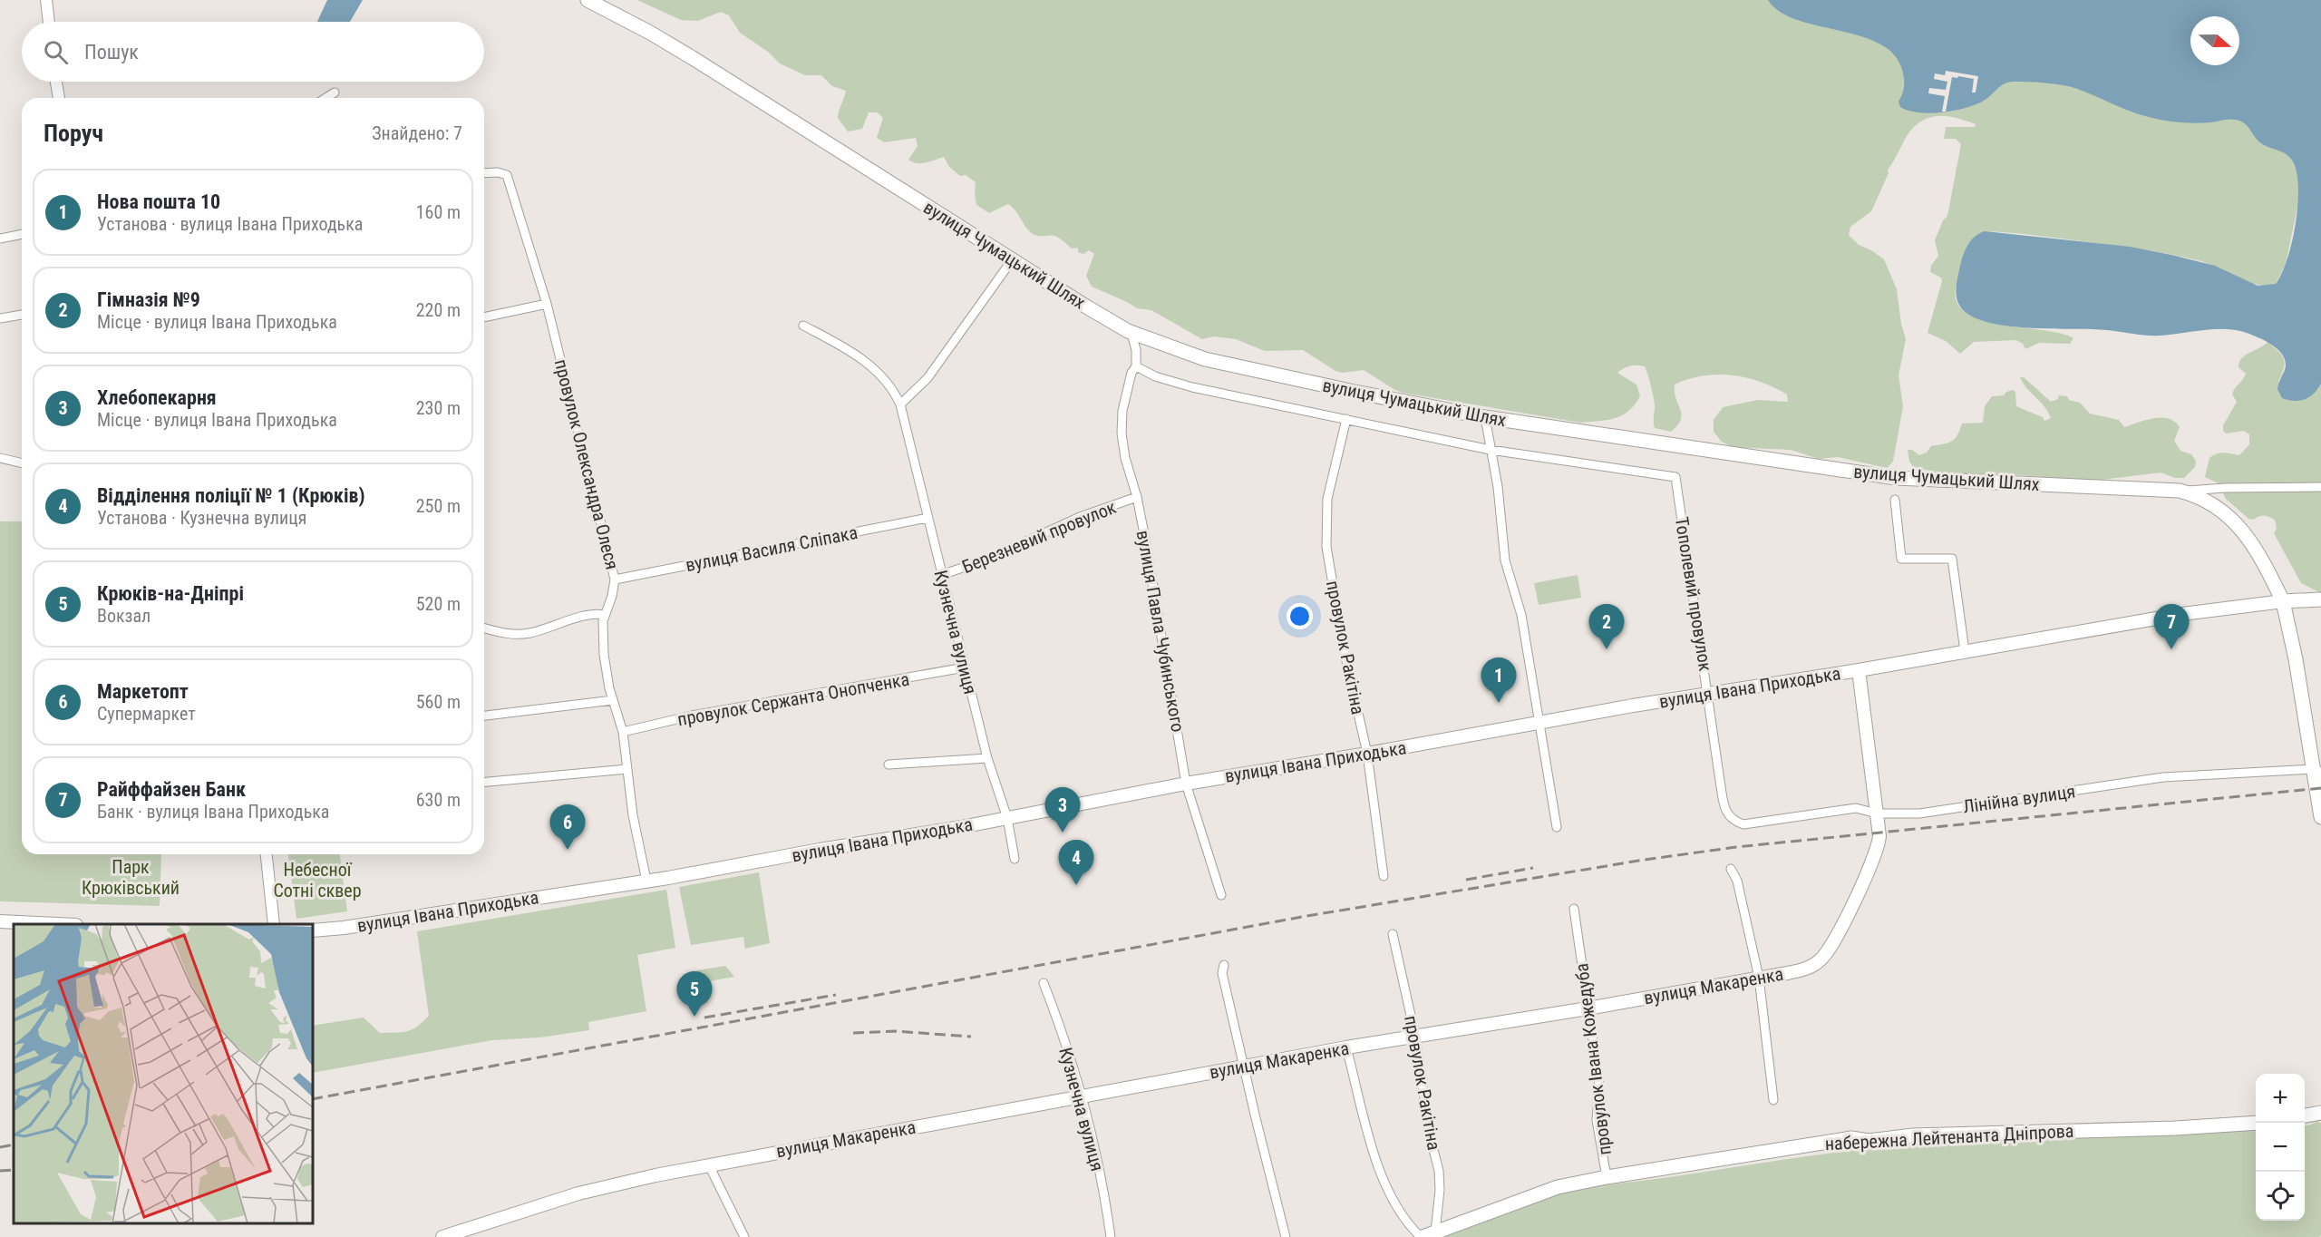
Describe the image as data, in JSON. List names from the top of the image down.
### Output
{
  "streets": {
    "main road": [
      "вулиця Чумацький Шлях",
      "вулиця Івана Приходька",
      "вулиця Макаренка",
      "набережна Лейтенанта Дніпрова"
    ],
    "street": [
      "провулок Олександра Олеся",
      "Березневий провулок",
      "вулиця Василя Сліпака",
      "Тополевий провулок",
      "вулиця Павла Чубинського",
      "Кузнечна вулиця",
      "провулок Ракітіна",
      "провулок Сержанта Онопченка",
      "Лінійна вулиця",
      "провулок Івана Кожедуба"
    ]
  },
  "crossings": [
    ["вулиця Чумацький Шлях", "вулиця Івана Приходька"],
    ["вулиця Чумацький Шлях", "Лінійна вулиця"],
    ["провулок Олександра Олеся", "вулиця Василя Сліпака"],
    ["провулок Олександра Олеся", "вулиця Івана Приходька"],
    ["провулок Олександра Олеся", "провулок Сержанта Онопченка"],
    ["Березневий провулок", "вулиця Павла Чубинського"],
    ["Березневий провулок", "Кузнечна вулиця"],
    ["вулиця Василя Сліпака", "Кузнечна вулиця"],
    ["Тополевий провулок", "вулиця Івана Приходька"],
    ["Тополевий провулок", "Лінійна вулиця"],
    ["вулиця Павла Чубинського", "вулиця Івана Приходька"],
    ["Кузнечна вулиця", "вулиця Івана Приходька"],
    ["Кузнечна вулиця", "провулок Сержанта Онопченка"],
    ["Кузнечна вулиця", "вулиця Макаренка"],
    ["провулок Ракітіна", "вулиця Івана Приходька"],
    ["провулок Ракітіна", "вулиця Макаренка"],
    ["провулок Ракітіна", "набережна Лейтенанта Дніпрова"],
    ["вулиця Івана Приходька", "вулиця Макаренка"],
    ["Лінійна вулиця", "вулиця Макаренка"],
    ["вулиця Макаренка", "провулок Івана Кожедуба"],
    ["провулок Івана Кожедуба", "набережна Лейтенанта Дніпрова"]
  ],
  "parks": ["Парк Крюківський", "Небесної Сотні сквер"],
  "north": "right",
  "page": {
    "search": "Пошук",
    "heading": ["Поруч", "Знайдено: 7"],
    "list": [
      {
        "mark": "1",
        "name": "Нова пошта 10",
        "note": "Установа · вулиця Івана Приходька",
        "value": "160 m"
      },
      {
        "mark": "2",
        "name": "Гімназія №9",
        "note": "Місце · вулиця Івана Приходька",
        "value": "220 m"
      },
      {
        "mark": "3",
        "name": "Хлебопекарня",
        "note": "Місце · вулиця Івана Приходька",
        "value": "230 m"
      },
      {
        "mark": "4",
        "name": "Відділення поліції № 1 (Крюків)",
        "note": "Установа · Кузнечна вулиця",
        "value": "250 m"
      },
      {
        "mark": "5",
        "name": "Крюків-на-Дніпрі",
        "note": "Вокзал",
        "value": "520 m"
      },
      {
        "mark": "6",
        "name": "Маркетопт",
        "note": "Супермаркет",
        "value": "560 m"
      },
      {
        "mark": "7",
        "name": "Райффайзен Банк",
        "note": "Банк · вулиця Івана Приходька",
        "value": "630 m"
      }
    ],
    "pins": [
      "2",
      "7",
      "1",
      "3",
      "6",
      "4",
      "5"
    ],
    "map_buttons": ["+", "−"]
  }
}
